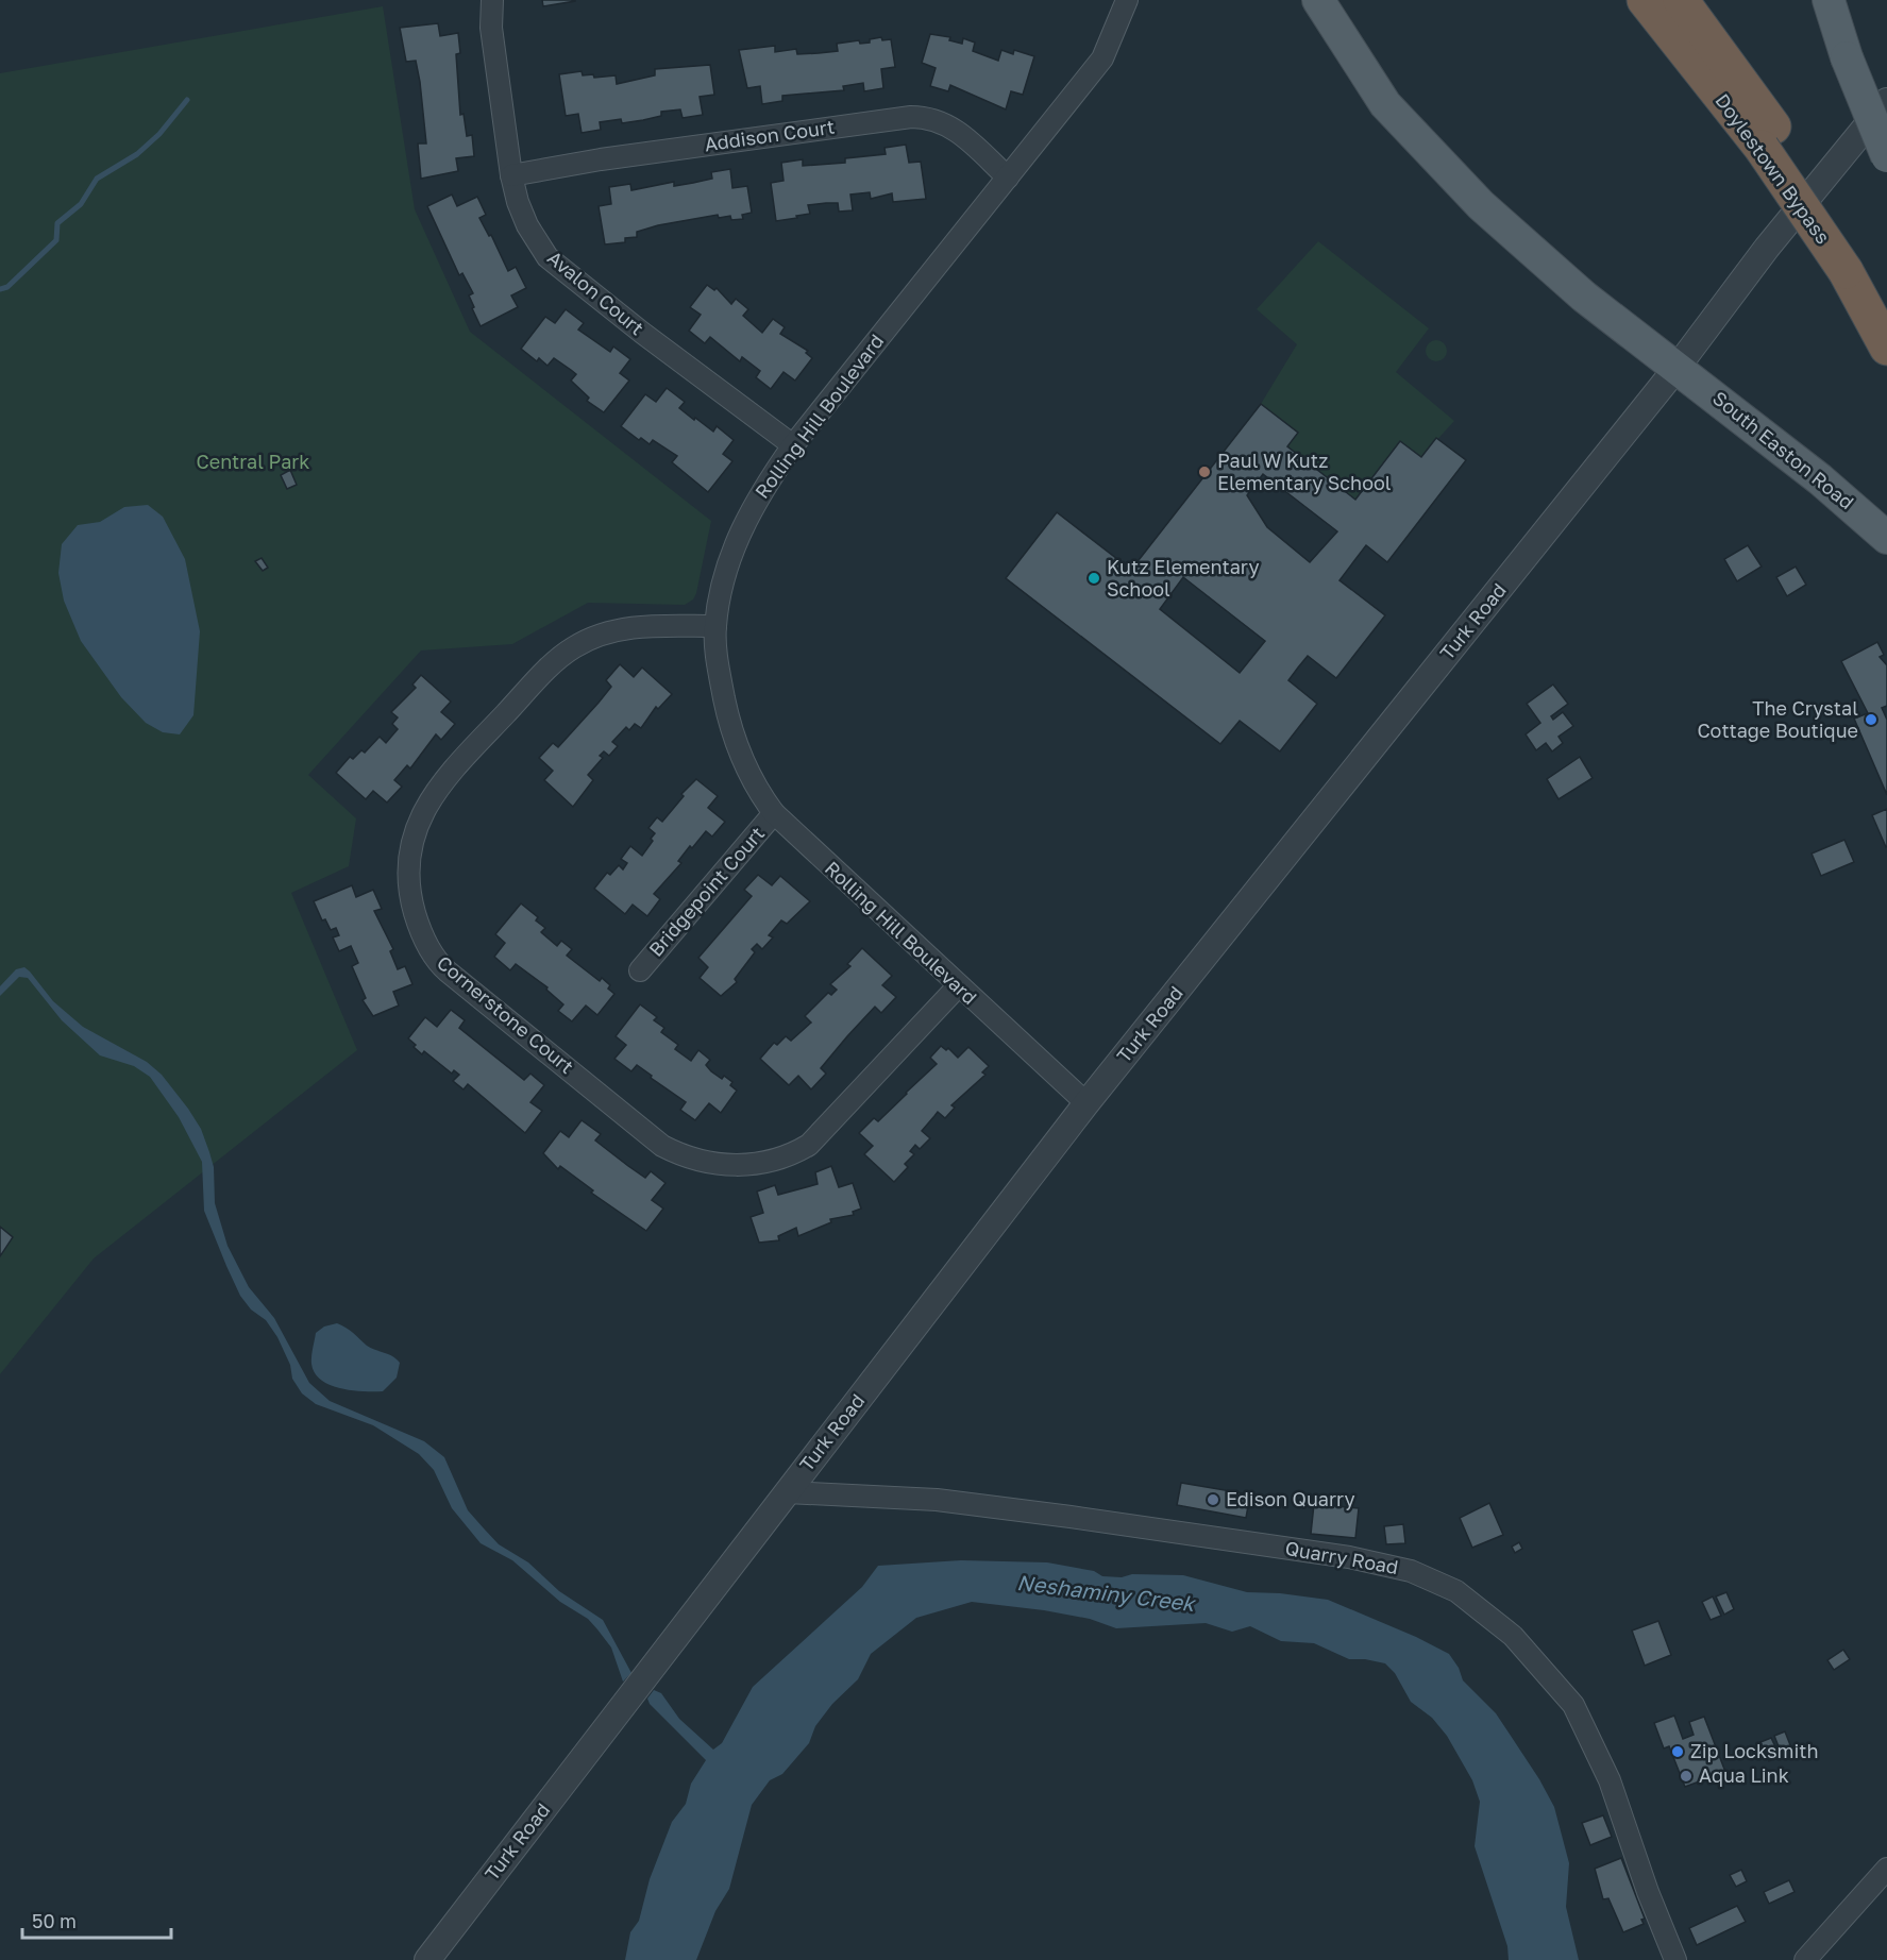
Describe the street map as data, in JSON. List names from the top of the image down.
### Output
{
  "streets": {
    "highway": ["Doylestown Bypass"],
    "main road": ["South Easton Road"],
    "street": [
      "Addison Court",
      "Avalon Court",
      "Rolling Hill Boulevard",
      "Turk Road",
      "Bridgepoint Court",
      "Cornerstone Court",
      "Quarry Road"
    ]
  },
  "crossings": [
    ["Addison Court", "Avalon Court"],
    ["Addison Court", "Rolling Hill Boulevard"],
    ["Avalon Court", "Rolling Hill Boulevard"],
    ["Rolling Hill Boulevard", "Turk Road"],
    ["Rolling Hill Boulevard", "Bridgepoint Court"],
    ["Rolling Hill Boulevard", "Cornerstone Court"],
    ["South Easton Road", "Turk Road"],
    ["Turk Road", "Quarry Road"]
  ],
  "water": ["Neshaminy Creek"],
  "parks": ["Central Park"],
  "places": [
    "Paul W Kutz Elementary School",
    "Kutz Elementary School",
    "The Crystal Cottage Boutique",
    "Edison Quarry",
    "Zip Locksmith",
    "Aqua Link"
  ],
  "scale_bar": "50 m"
}
